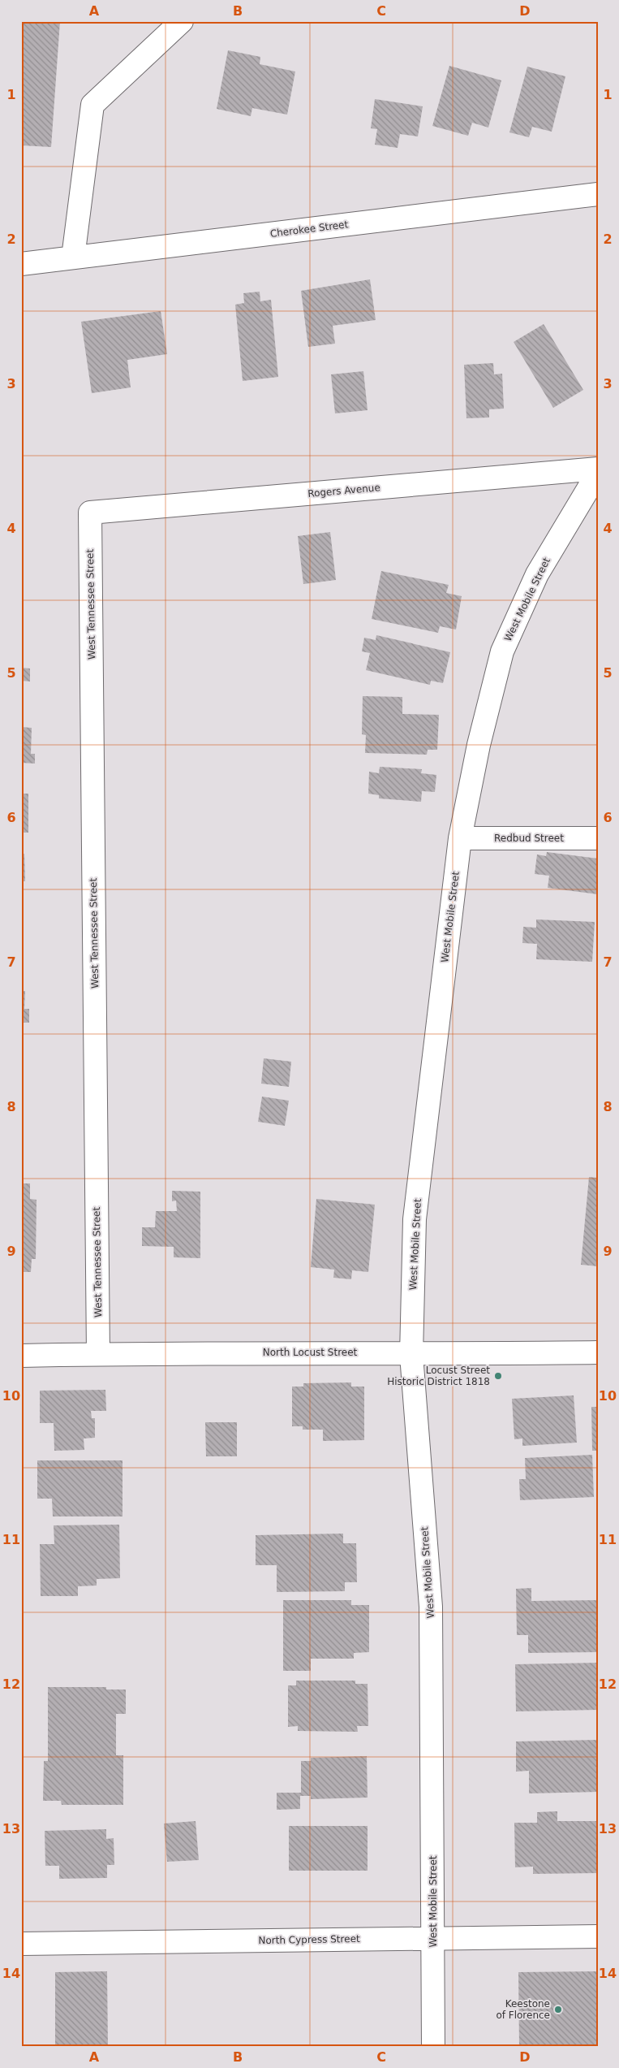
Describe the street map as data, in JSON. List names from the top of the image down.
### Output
{
  "streets": {
    "street": [
      "Cherokee Street",
      "Rogers Avenue",
      "West Mobile Street",
      "West Tennessee Street",
      "Redbud Street",
      "North Locust Street",
      "North Cypress Street"
    ]
  },
  "crossings": [
    ["Rogers Avenue", "West Tennessee Street"],
    ["West Mobile Street", "Redbud Street"],
    ["West Mobile Street", "North Locust Street"],
    ["West Mobile Street", "North Cypress Street"],
    ["West Tennessee Street", "North Locust Street"]
  ],
  "places": ["Locust Street Historic District 1818", "Keestone of Florence"],
  "grid": {
    "columns": [
      "A",
      "B",
      "C",
      "D"
    ],
    "rows": [
      "1",
      "2",
      "3",
      "4",
      "5",
      "6",
      "7",
      "8",
      "9",
      "10",
      "11",
      "12",
      "13",
      "14"
    ]
  }
}
